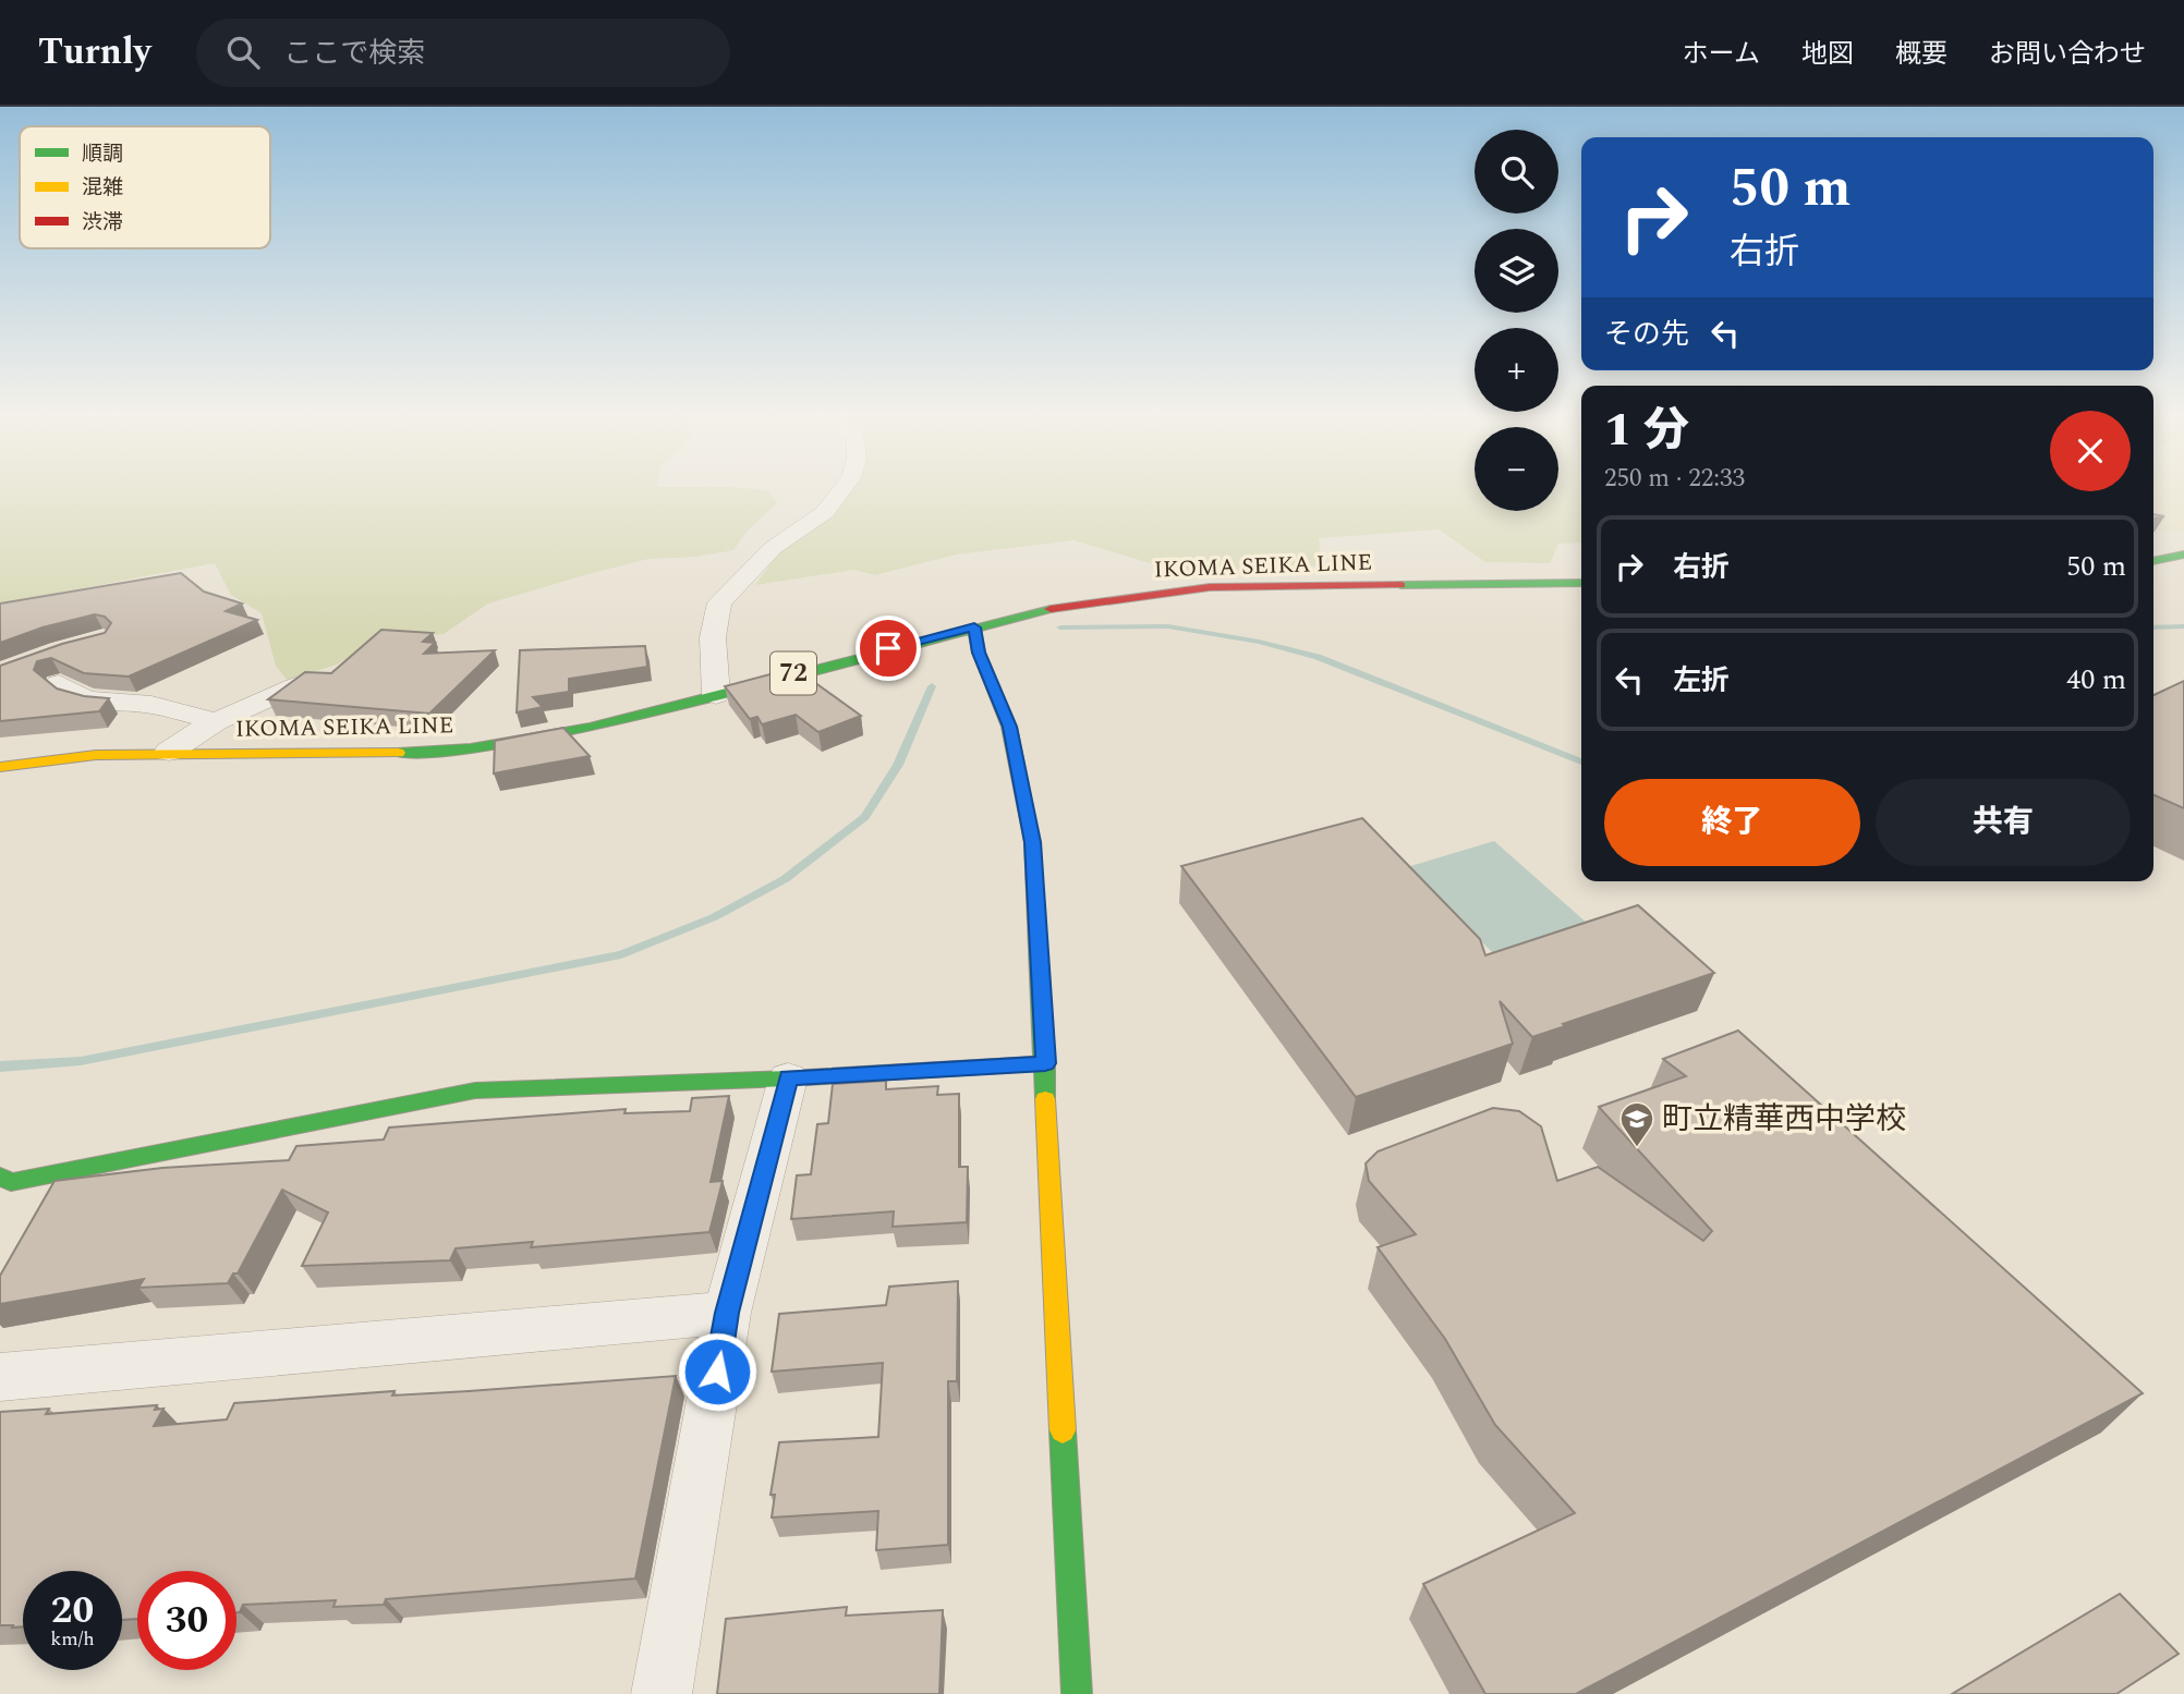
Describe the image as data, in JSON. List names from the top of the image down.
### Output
{
  "streets": {
    "main road": ["IKOMA SEIKA LINE", "72"]
  },
  "places": {
    "school or university": ["町立精華西中学校"]
  },
  "legend": ["順調", "混雑", "渋滞"],
  "page": {
    "header": "Turnly",
    "search": "ここで検索",
    "nav": [
      "ホーム",
      "地図",
      "概要",
      "お問い合わせ"
    ],
    "map_buttons": ["+", "−"],
    "turn": ["50 m", "右折"],
    "then": "その先",
    "heading": ["1 分", "250 m · 22:33"],
    "list": [
      {
        "name": "右折",
        "value": "50 m"
      },
      {
        "name": "左折",
        "value": "40 m"
      }
    ],
    "buttons": ["終了", "共有"],
    "speed": "20 km/h",
    "limit": "30"
  }
}
